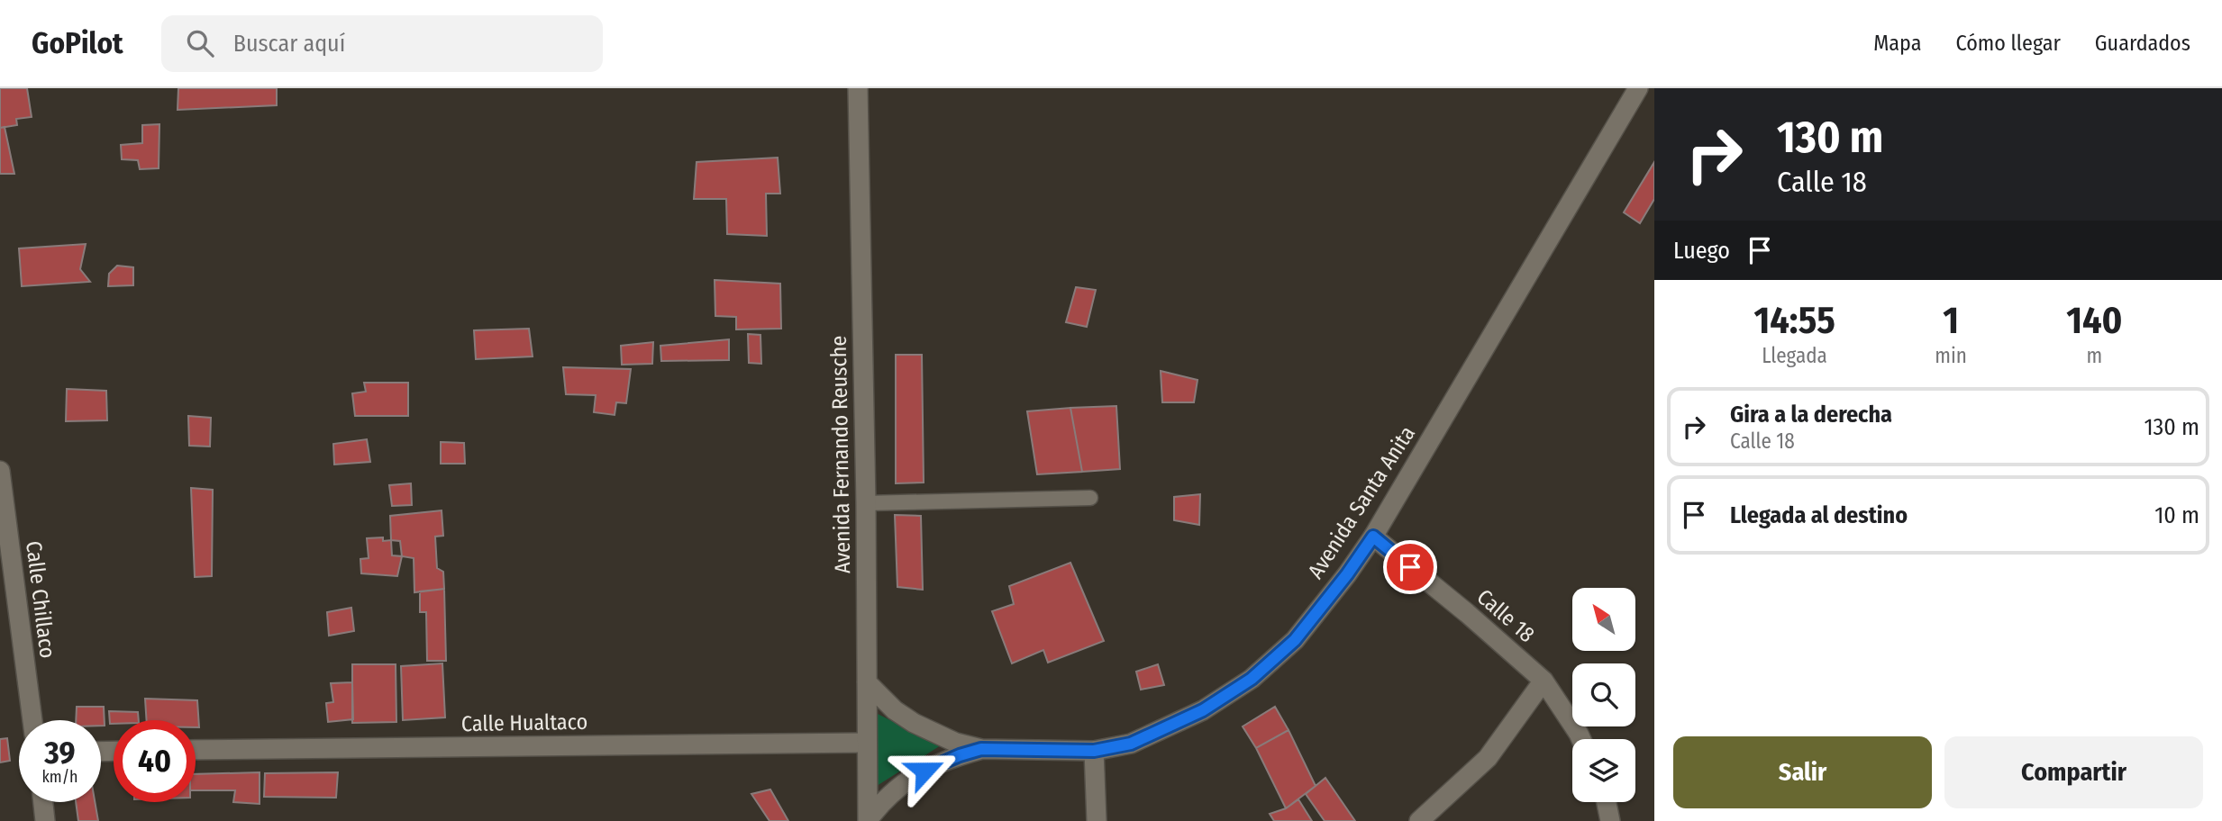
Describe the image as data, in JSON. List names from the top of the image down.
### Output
{
  "streets": {
    "street": [
      "Avenida Fernando Reusche",
      "Avenida Santa Anita",
      "Calle Chillaco",
      "Calle 18",
      "Calle Hualtaco"
    ]
  },
  "crossings": [
    ["Avenida Fernando Reusche", "Avenida Santa Anita"],
    ["Avenida Fernando Reusche", "Calle Hualtaco"],
    ["Avenida Santa Anita", "Calle 18"]
  ],
  "north": "top left",
  "page": {
    "header": "GoPilot",
    "search": "Buscar aquí",
    "nav": ["Mapa", "Cómo llegar", "Guardados"],
    "turn": ["130 m", "Calle 18"],
    "then": "Luego",
    "eta": [
      "14:55",
      "Llegada",
      "1",
      "min",
      "140",
      "m"
    ],
    "list": [
      {
        "name": "Gira a la derecha",
        "note": "Calle 18",
        "value": "130 m"
      },
      {
        "name": "Llegada al destino",
        "value": "10 m"
      }
    ],
    "speed": "39 km/h",
    "limit": "40",
    "buttons": ["Salir", "Compartir"]
  }
}
